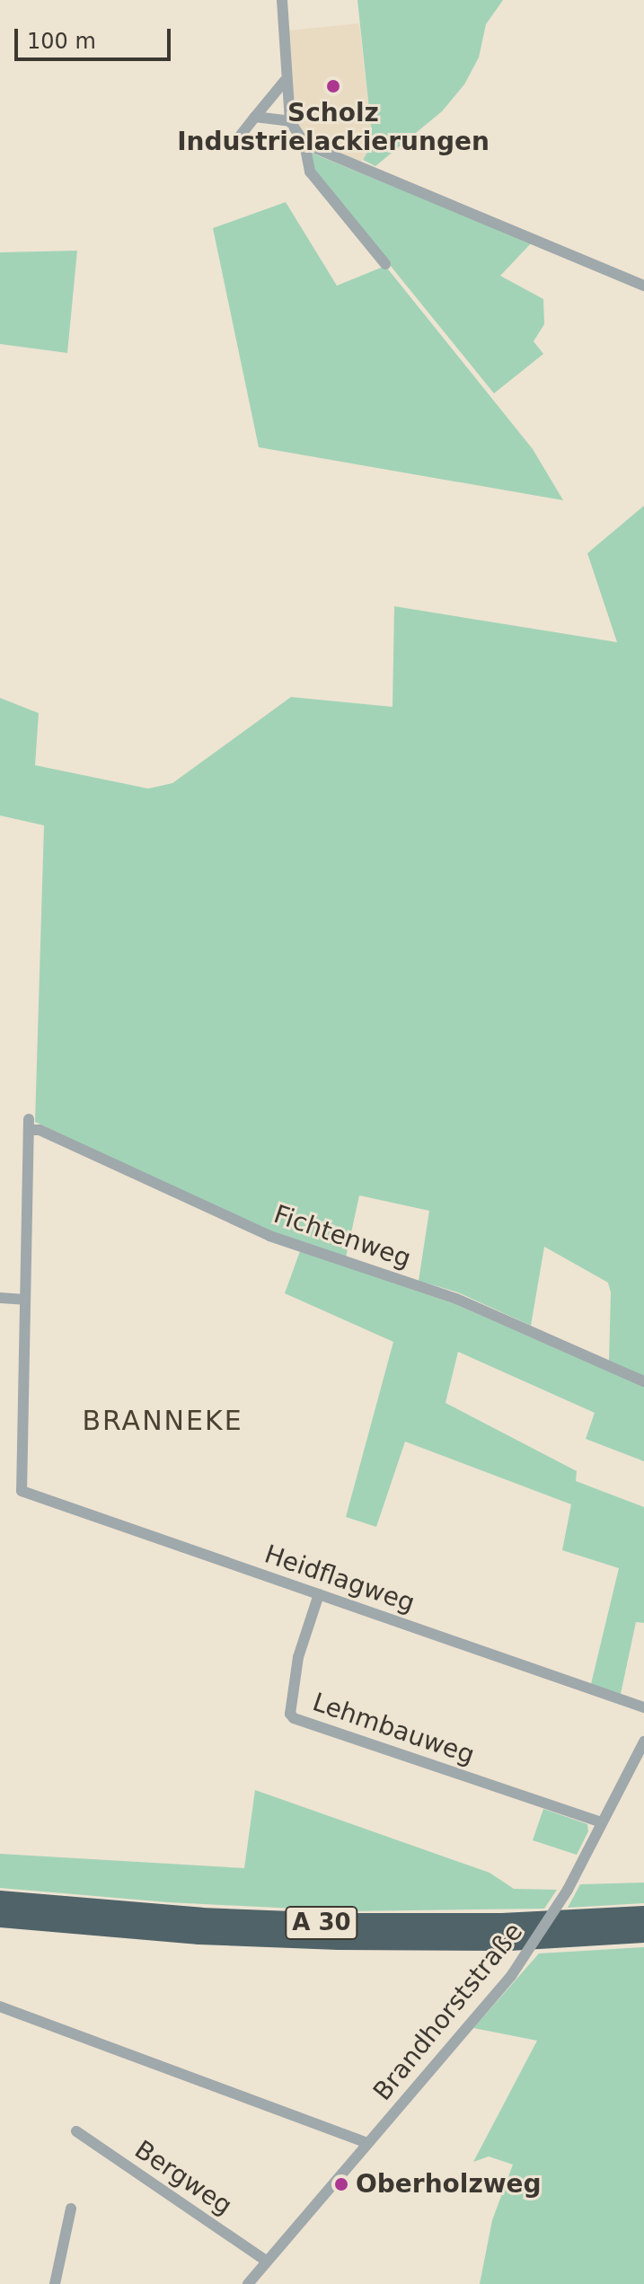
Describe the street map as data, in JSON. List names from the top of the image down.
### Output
{
  "streets": {
    "highway": ["A 30"],
    "street": [
      "Fichtenweg",
      "Heidflagweg",
      "Lehmbauweg",
      "Brandhorststraße",
      "Bergweg"
    ]
  },
  "crossings": [
    ["Fichtenweg", "Heidflagweg"],
    ["Heidflagweg", "Lehmbauweg"],
    ["Lehmbauweg", "Brandhorststraße"],
    ["Brandhorststraße", "Bergweg"]
  ],
  "districts": ["BRANNEKE"],
  "places": ["Scholz Industrielackierungen", "Oberholzweg"],
  "scale_bar": "100 m"
}
